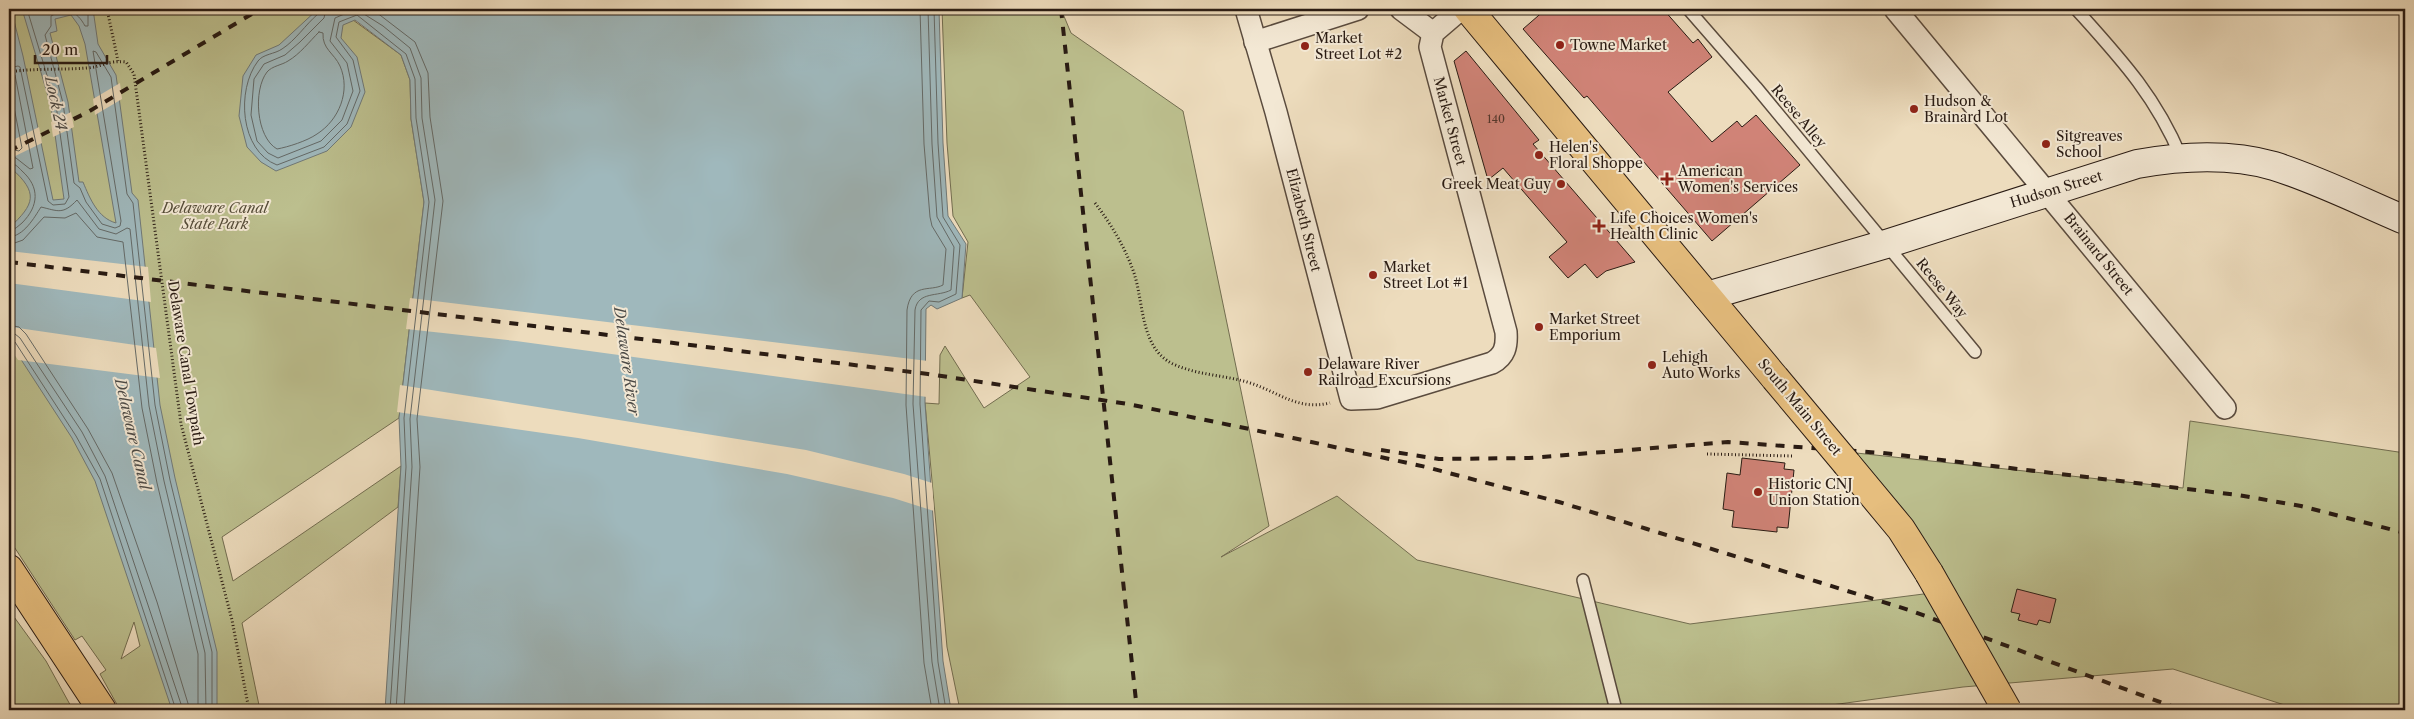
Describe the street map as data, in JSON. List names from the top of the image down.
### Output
{
  "streets": {
    "main road": ["South Main Street"],
    "street": [
      "Market Street",
      "Hudson Street",
      "Elizabeth Street",
      "Brainard Street"
    ],
    "lane": ["Reese Alley", "Reese Way"],
    "path": ["Delaware Canal Towpath"]
  },
  "crossings": [
    ["Reese Alley", "Hudson Street"],
    ["Reese Alley", "Reese Way"],
    ["Market Street", "Elizabeth Street"],
    ["Hudson Street", "Brainard Street"],
    ["Hudson Street", "Reese Way"],
    ["Hudson Street", "South Main Street"]
  ],
  "water": ["Lock 24", "Delaware River", "Delaware Canal"],
  "parks": ["Delaware Canal State Park"],
  "places": {
    "other": [
      "Towne Market",
      "Market Street Lot #2",
      "Hudson & Brainard Lot",
      "Sitgreaves School",
      "Helen's Floral Shoppe",
      "Greek Meat Guy",
      "Market Street Lot #1",
      "Market Street Emporium",
      "Lehigh Auto Works",
      "Delaware River Railroad Excursions",
      "Historic CNJ Union Station"
    ],
    "health": ["American Women's Services", "Life Choices Women's Health Clinic"]
  },
  "house_numbers": ["140"],
  "scale_bar": "20 m"
}
